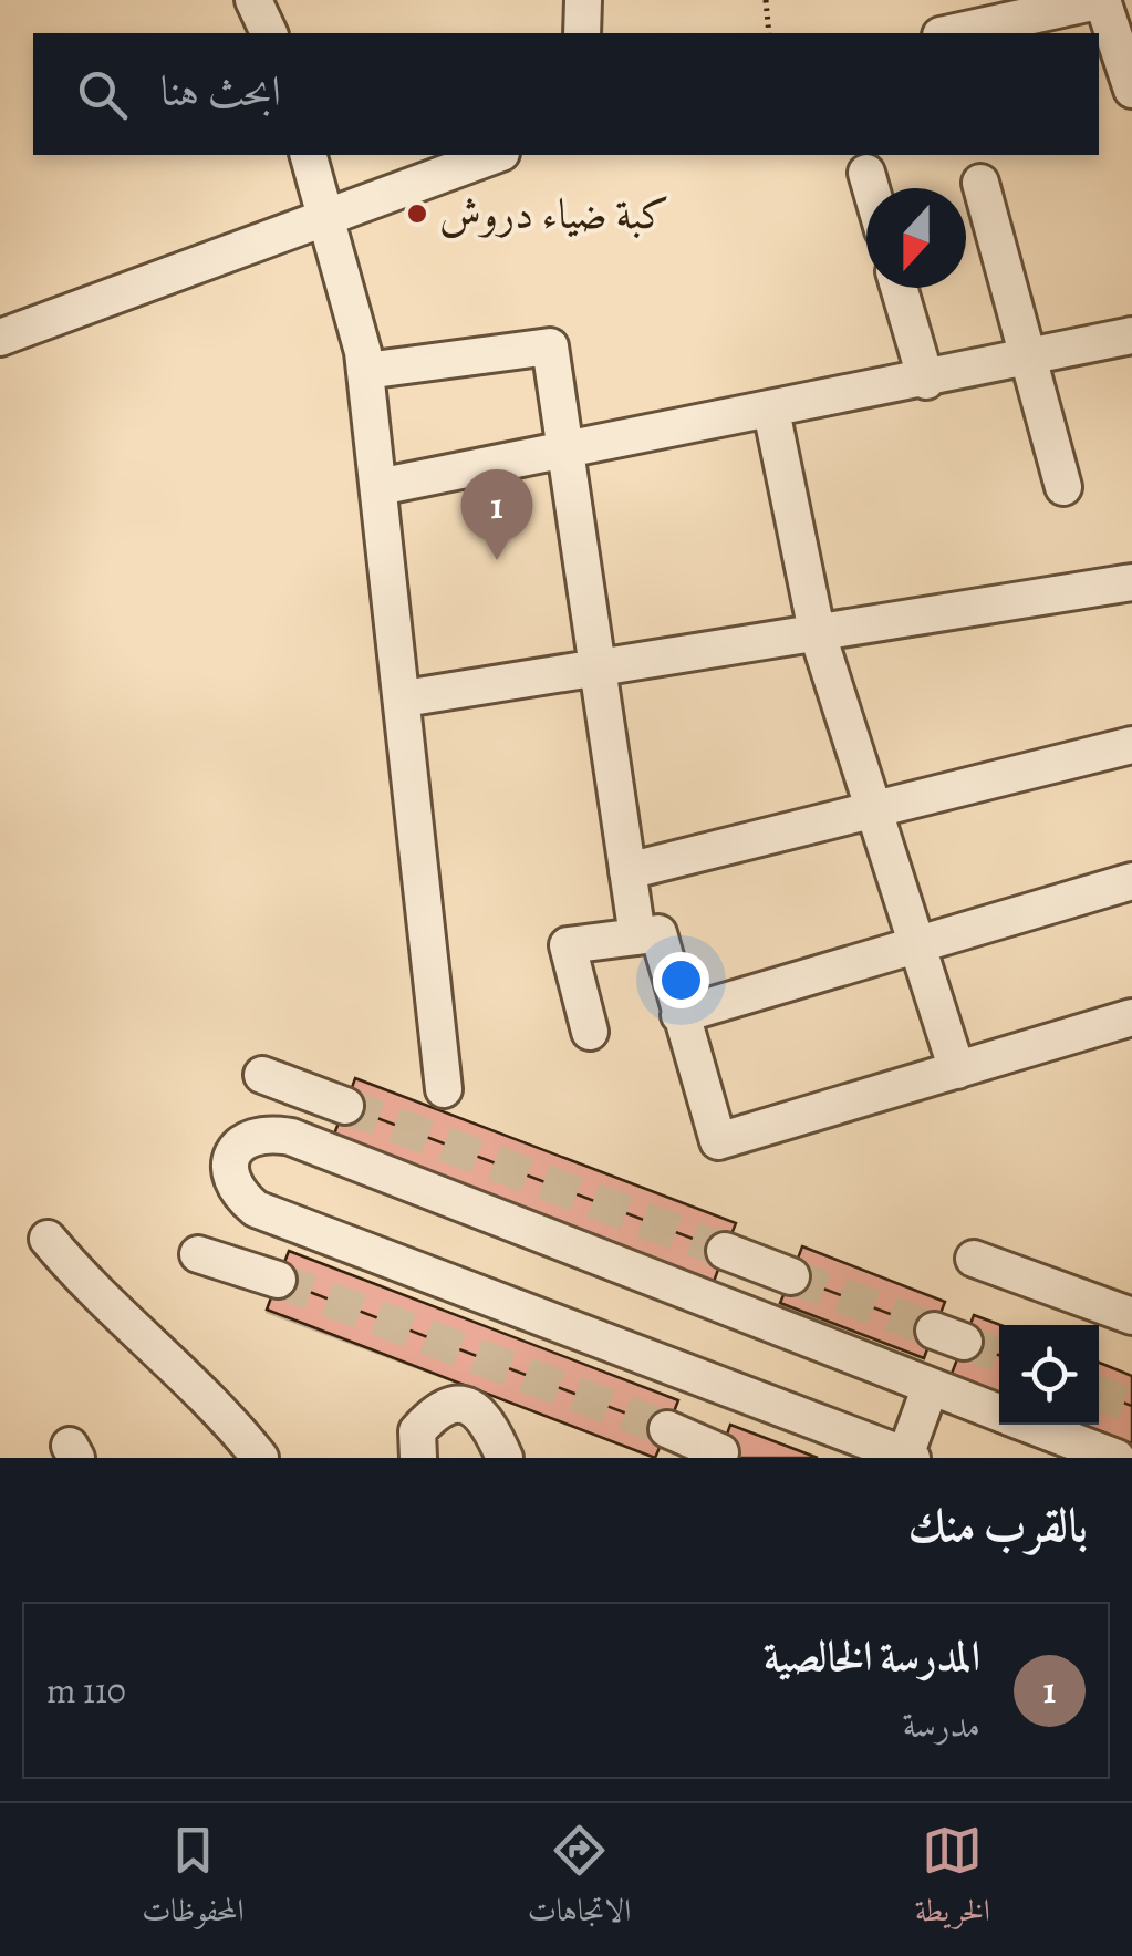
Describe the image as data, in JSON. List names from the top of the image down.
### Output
{
  "places": ["كبة ضياء دروش"],
  "north": "bottom",
  "page": {
    "search": "ابحث هنا",
    "pins": "1",
    "heading": "بالقرب منك",
    "list": [
      {
        "mark": "1",
        "name": "المدرسة الخالصية",
        "note": "مدرسة",
        "value": "110 m"
      }
    ],
    "nav": ["الخريطة", "الاتجاهات", "المحفوظات"]
  }
}
